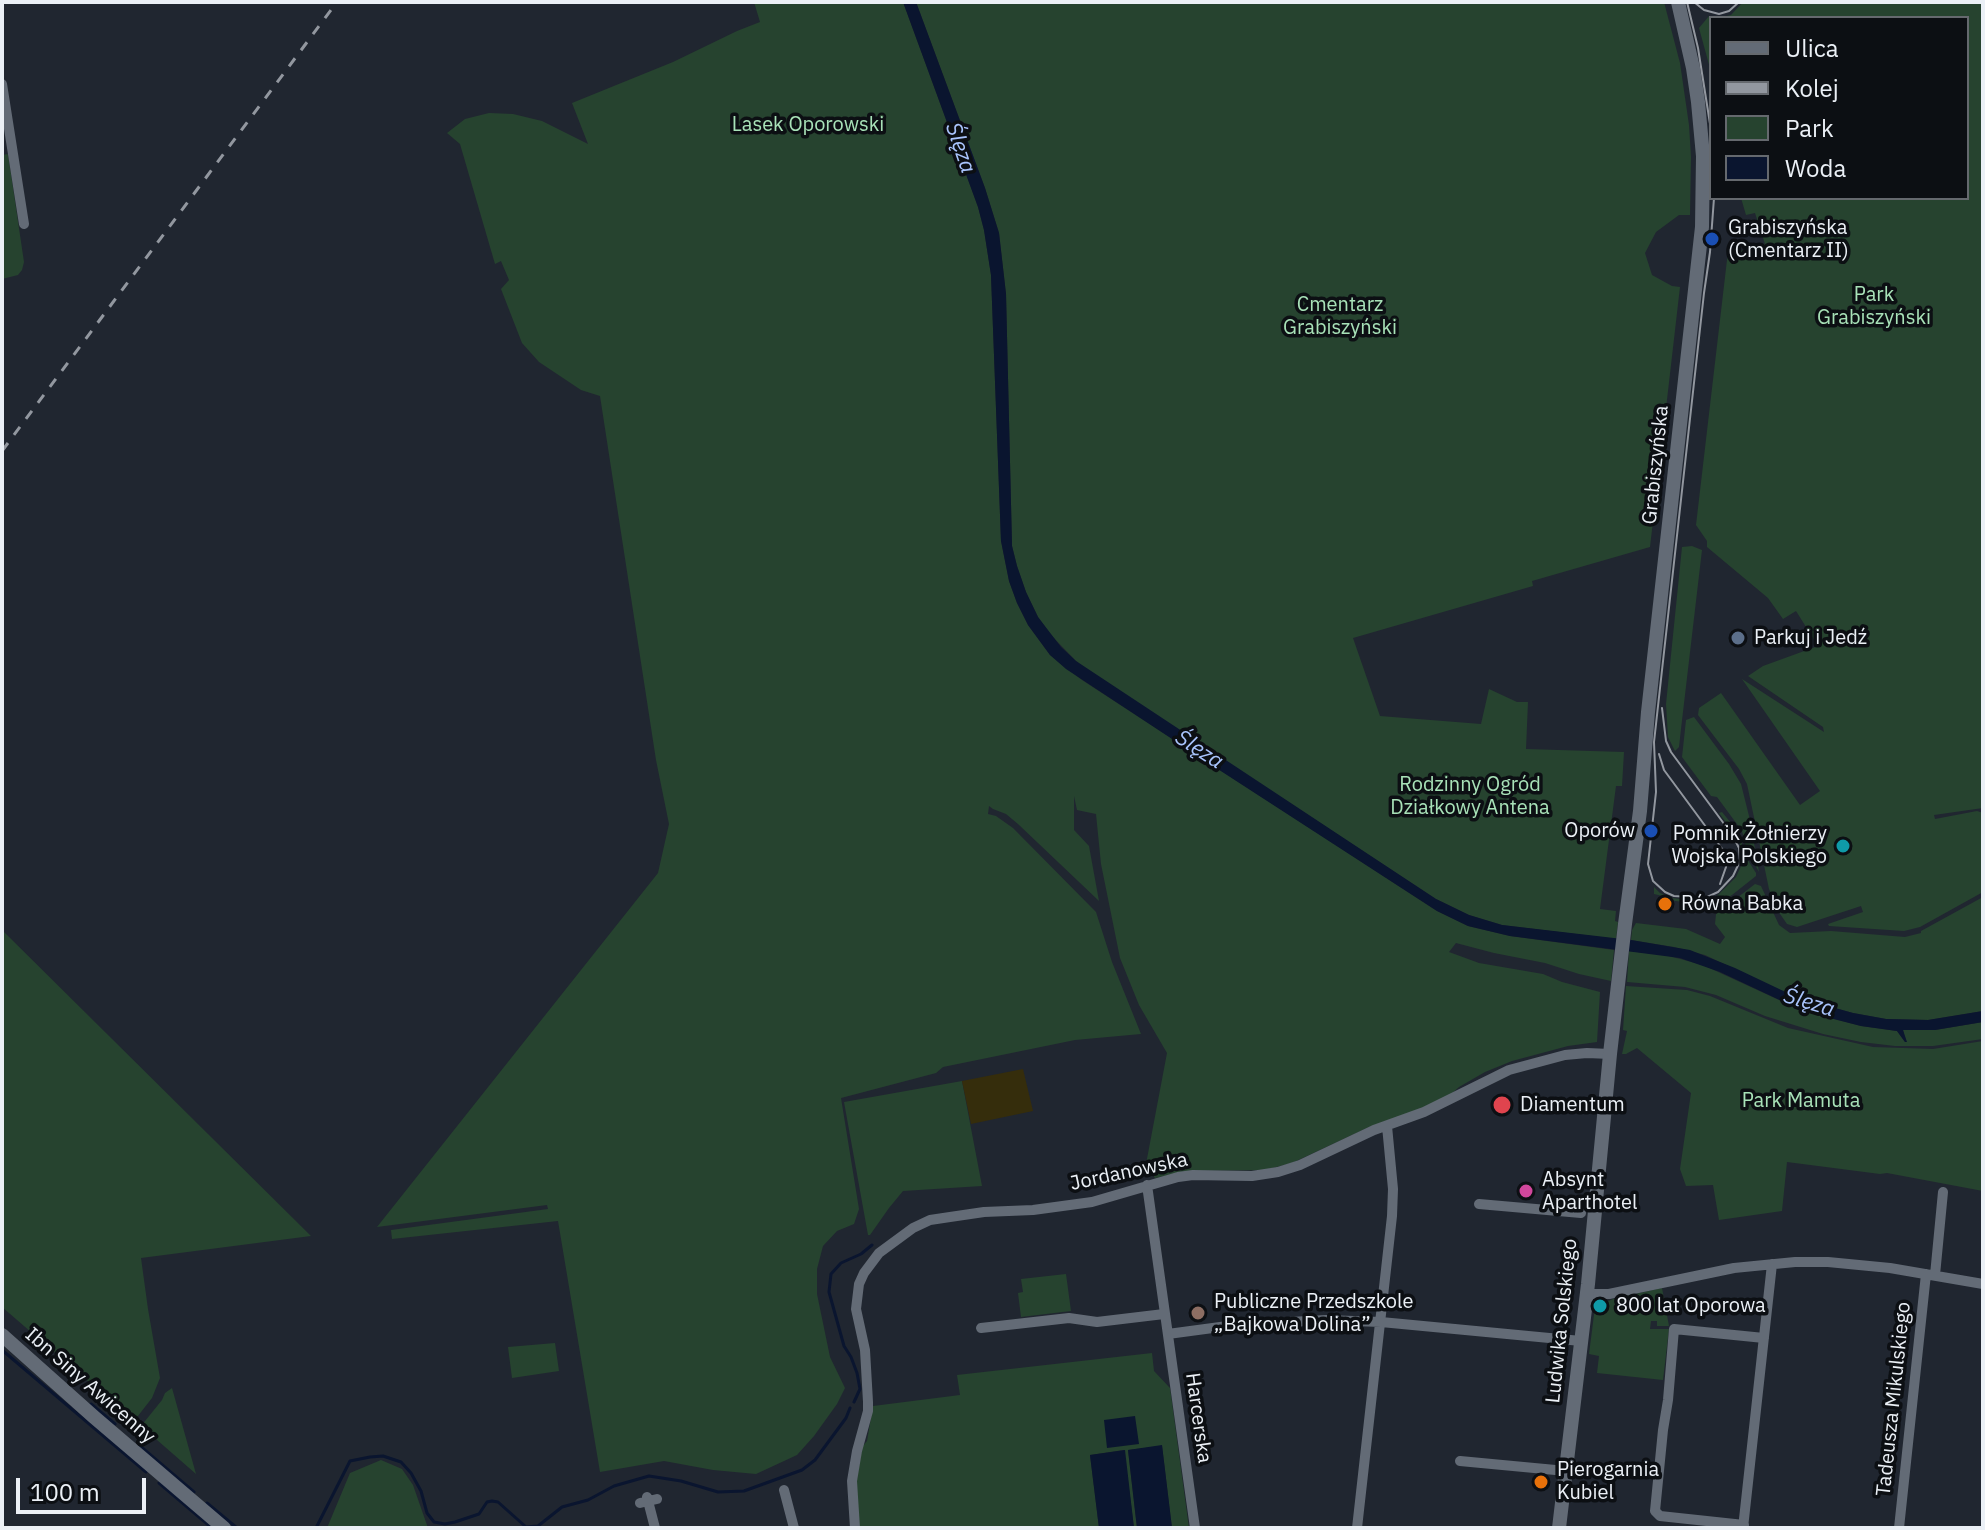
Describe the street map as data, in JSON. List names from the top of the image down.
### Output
{
  "streets": {
    "main road": ["Grabiszyńska", "Ludwika Solskiego", "Ibn Siny Awicenny"],
    "street": ["Jordanowska", "Tadeusza Mikulskiego", "Harcerska"]
  },
  "crossings": [
    ["Grabiszyńska", "Ludwika Solskiego"],
    ["Jordanowska", "Ludwika Solskiego"],
    ["Jordanowska", "Harcerska"]
  ],
  "water": ["Ślęza"],
  "parks": [
    "Lasek Oporowski",
    "Park Grabiszyński",
    "Cmentarz Grabiszyński",
    "Rodzinny Ogród Działkowy Antena",
    "Park Mamuta"
  ],
  "places": [
    "Grabiszyńska (Cmentarz II)",
    "Parkuj i Jedź",
    "Oporów",
    "Pomnik Żołnierzy Wojska Polskiego",
    "Równa Babka",
    "Diamentum",
    "Absynt Aparthotel",
    "800 lat Oporowa",
    "Publiczne Przedszkole „Bajkowa Dolina”",
    "Pierogarnia Kubiel"
  ],
  "legend": [
    "Ulica",
    "Kolej",
    "Park",
    "Woda"
  ],
  "scale_bar": "100 m"
}
